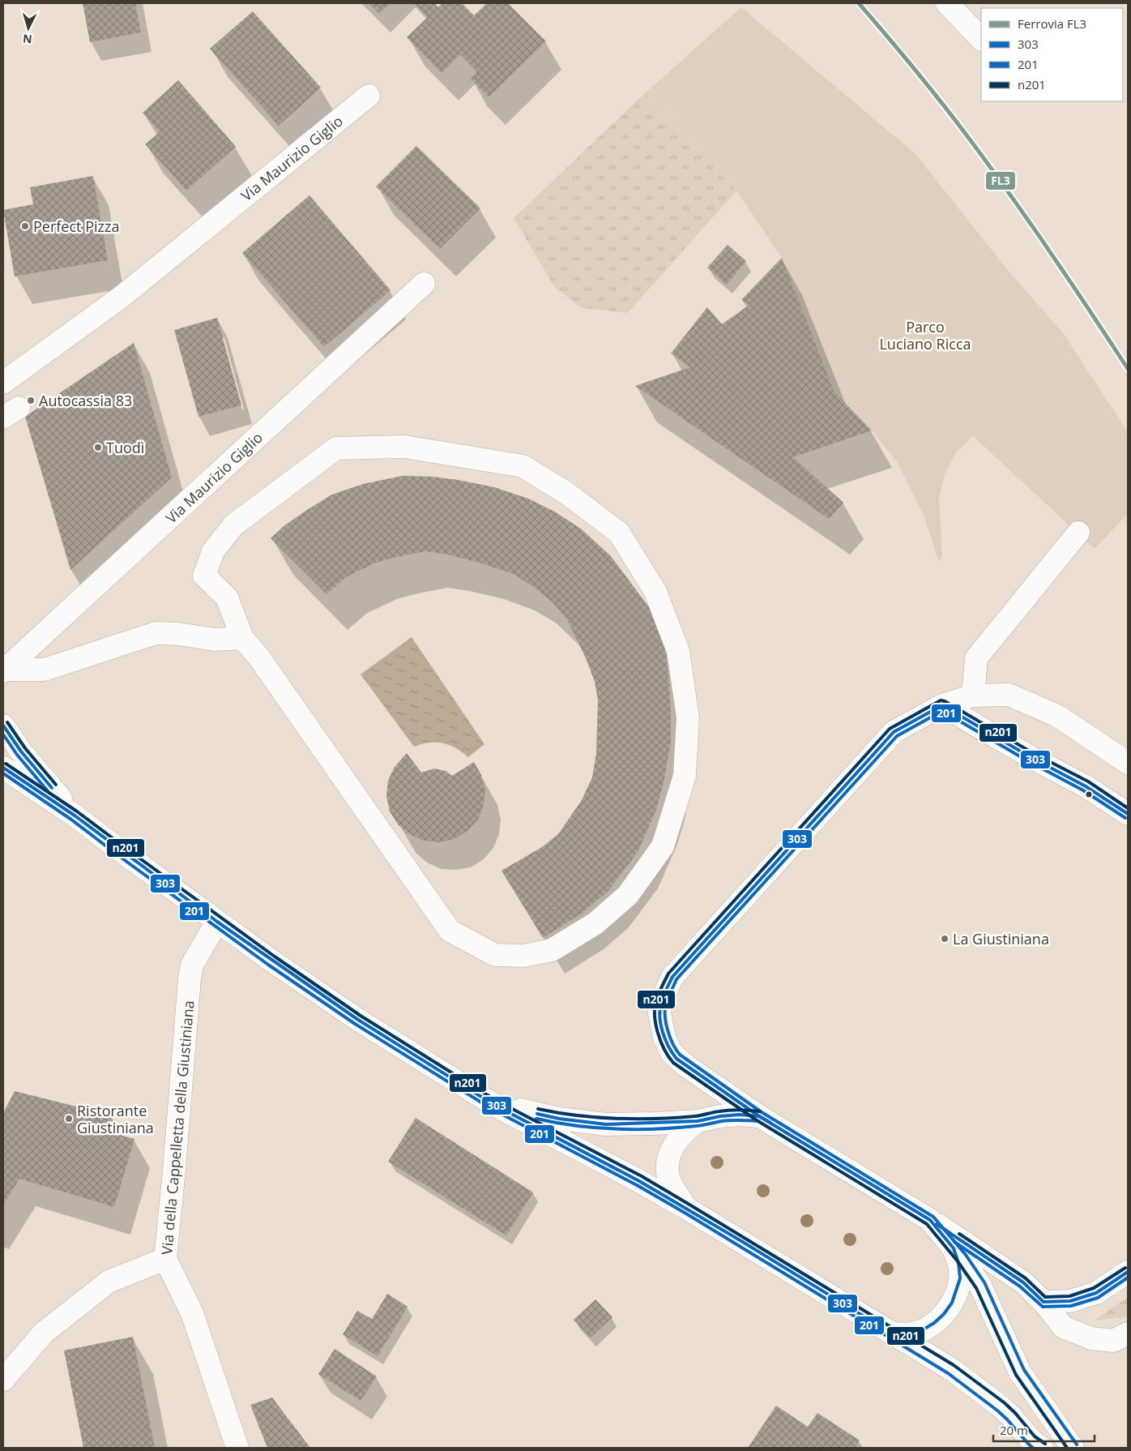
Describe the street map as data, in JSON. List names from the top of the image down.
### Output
{
  "streets": {
    "main road": ["Via Maurizio Giglio", "Via della Cappelletta della Giustiniana"]
  },
  "parks": ["Parco Luciano Ricca"],
  "places": [
    "Perfect Pizza",
    "Autocassia 83",
    "Tuodì",
    "La Giustiniana",
    "Ristorante Giustiniana"
  ],
  "lines": [
    "rail line FL3",
    "transit line n201",
    "transit line 303",
    "transit line 201"
  ],
  "legend": [
    "Ferrovia FL3",
    "303",
    "201",
    "n201"
  ],
  "scale_bar": "20 m",
  "north": "bottom"
}
